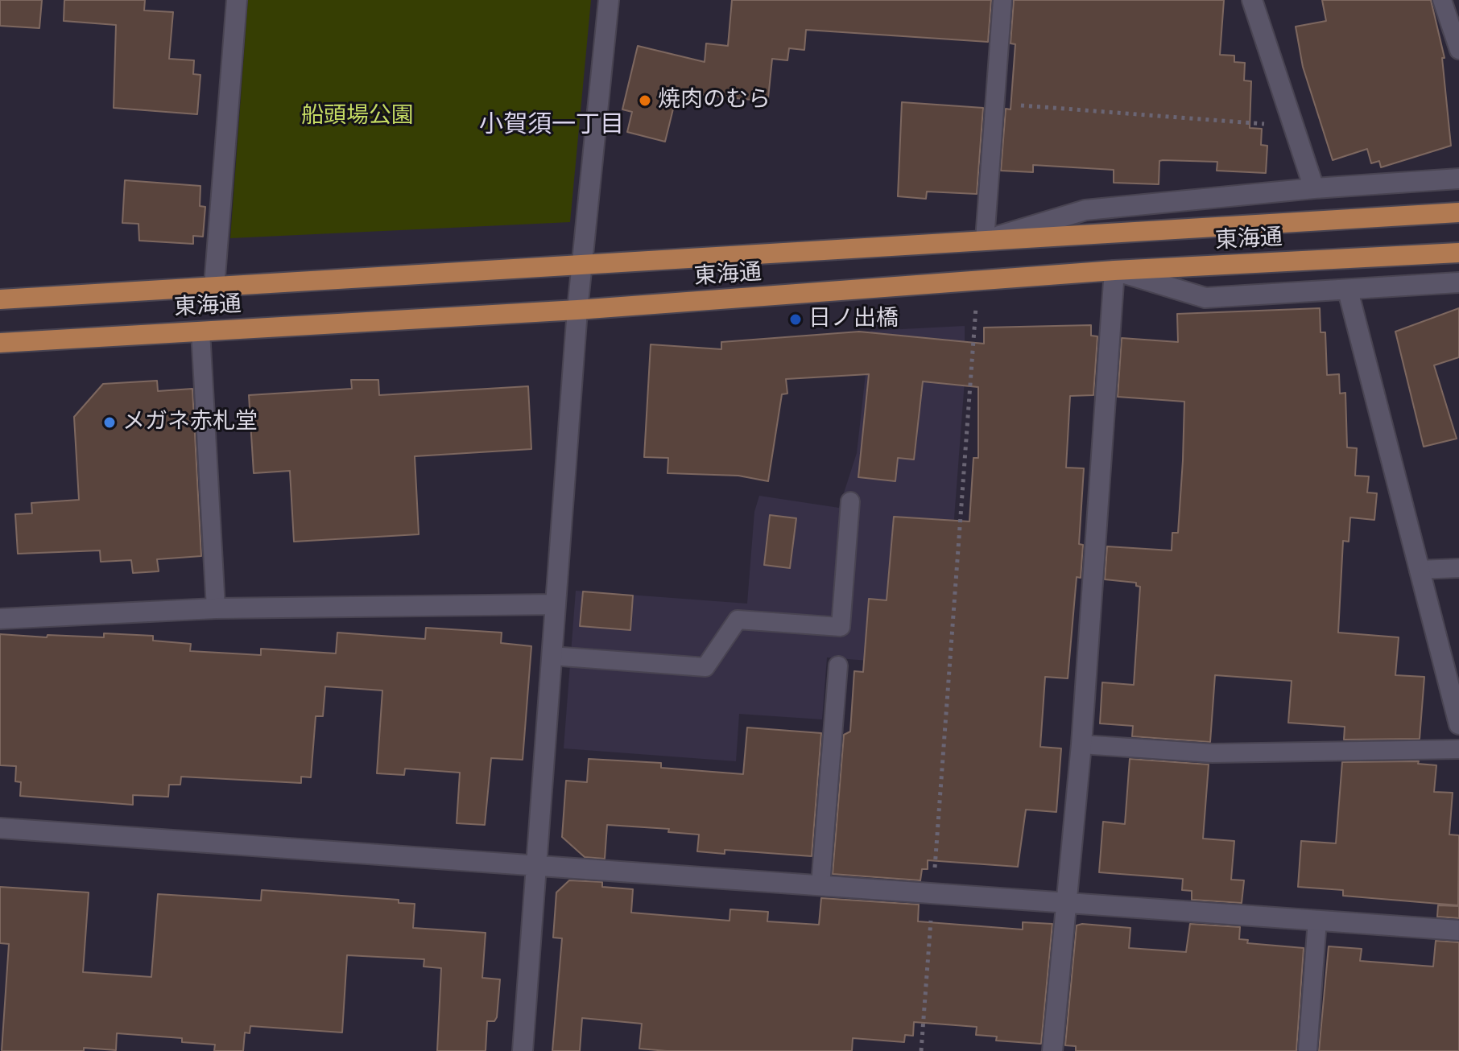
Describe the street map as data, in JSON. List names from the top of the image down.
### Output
{
  "streets": {
    "main road": ["東海通"]
  },
  "districts": ["小賀須一丁目"],
  "parks": ["船頭場公園"],
  "places": ["焼肉のむら", "日ノ出橋", "メガネ赤札堂"]
}
